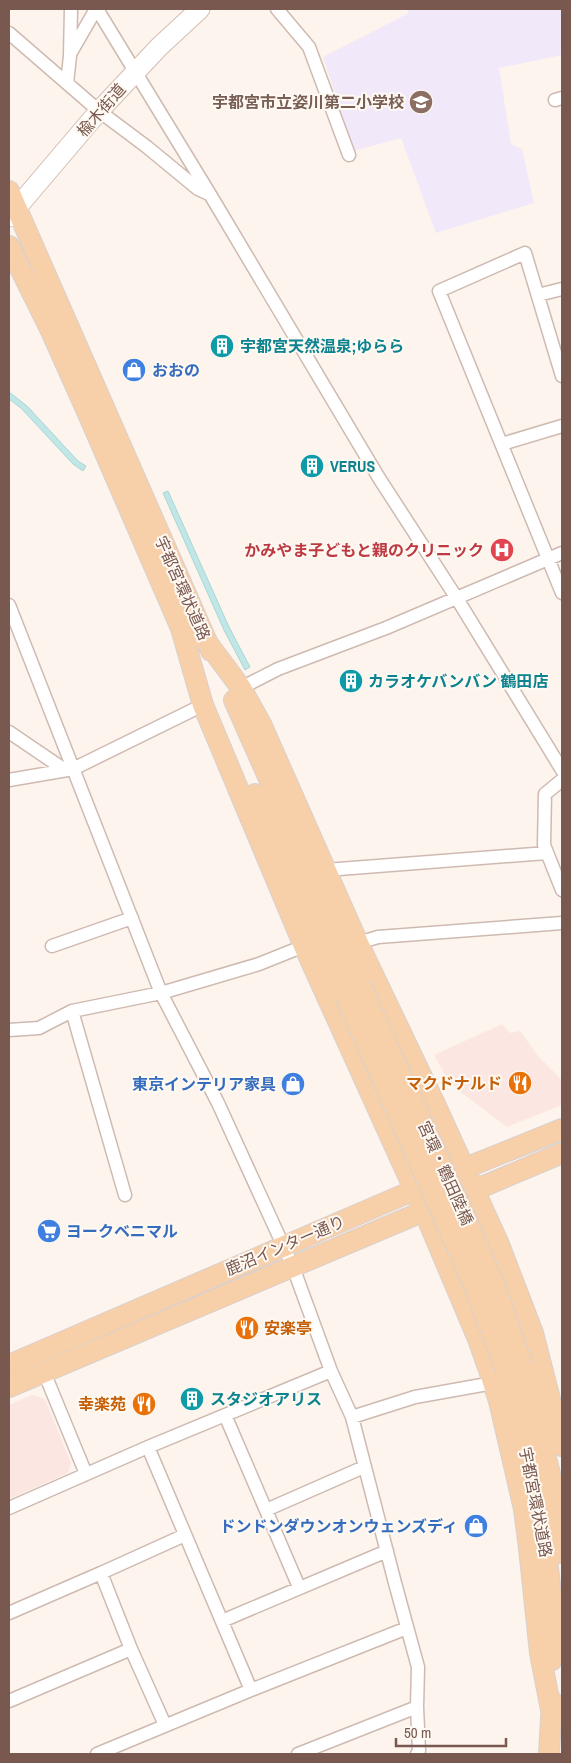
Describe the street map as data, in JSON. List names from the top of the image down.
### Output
{
  "streets": {
    "main road": ["宇都宮環状道路", "宮環・鶴田陸橋", "鹿沼インター通り"],
    "street": ["楡木街道"]
  },
  "crossings": [
    ["楡木街道", "宇都宮環状道路"],
    ["宇都宮環状道路", "宮環・鶴田陸橋"]
  ],
  "places": {
    "school or university": ["宇都宮市立姿川第二小学校"],
    "building": [
      "宇都宮天然温泉;ゆらら",
      "VERUS",
      "カラオケバンバン 鶴田店",
      "スタジオアリス"
    ],
    "shop": ["おおの", "東京インテリア家具", "ドンドンダウンオンウェンズディ"],
    "hospital": ["かみやま子どもと親のクリニック"],
    "restaurant": ["マクドナルド", "安楽亭", "幸楽苑"],
    "supermarket": ["ヨークベニマル"]
  },
  "scale_bar": "50 m"
}
